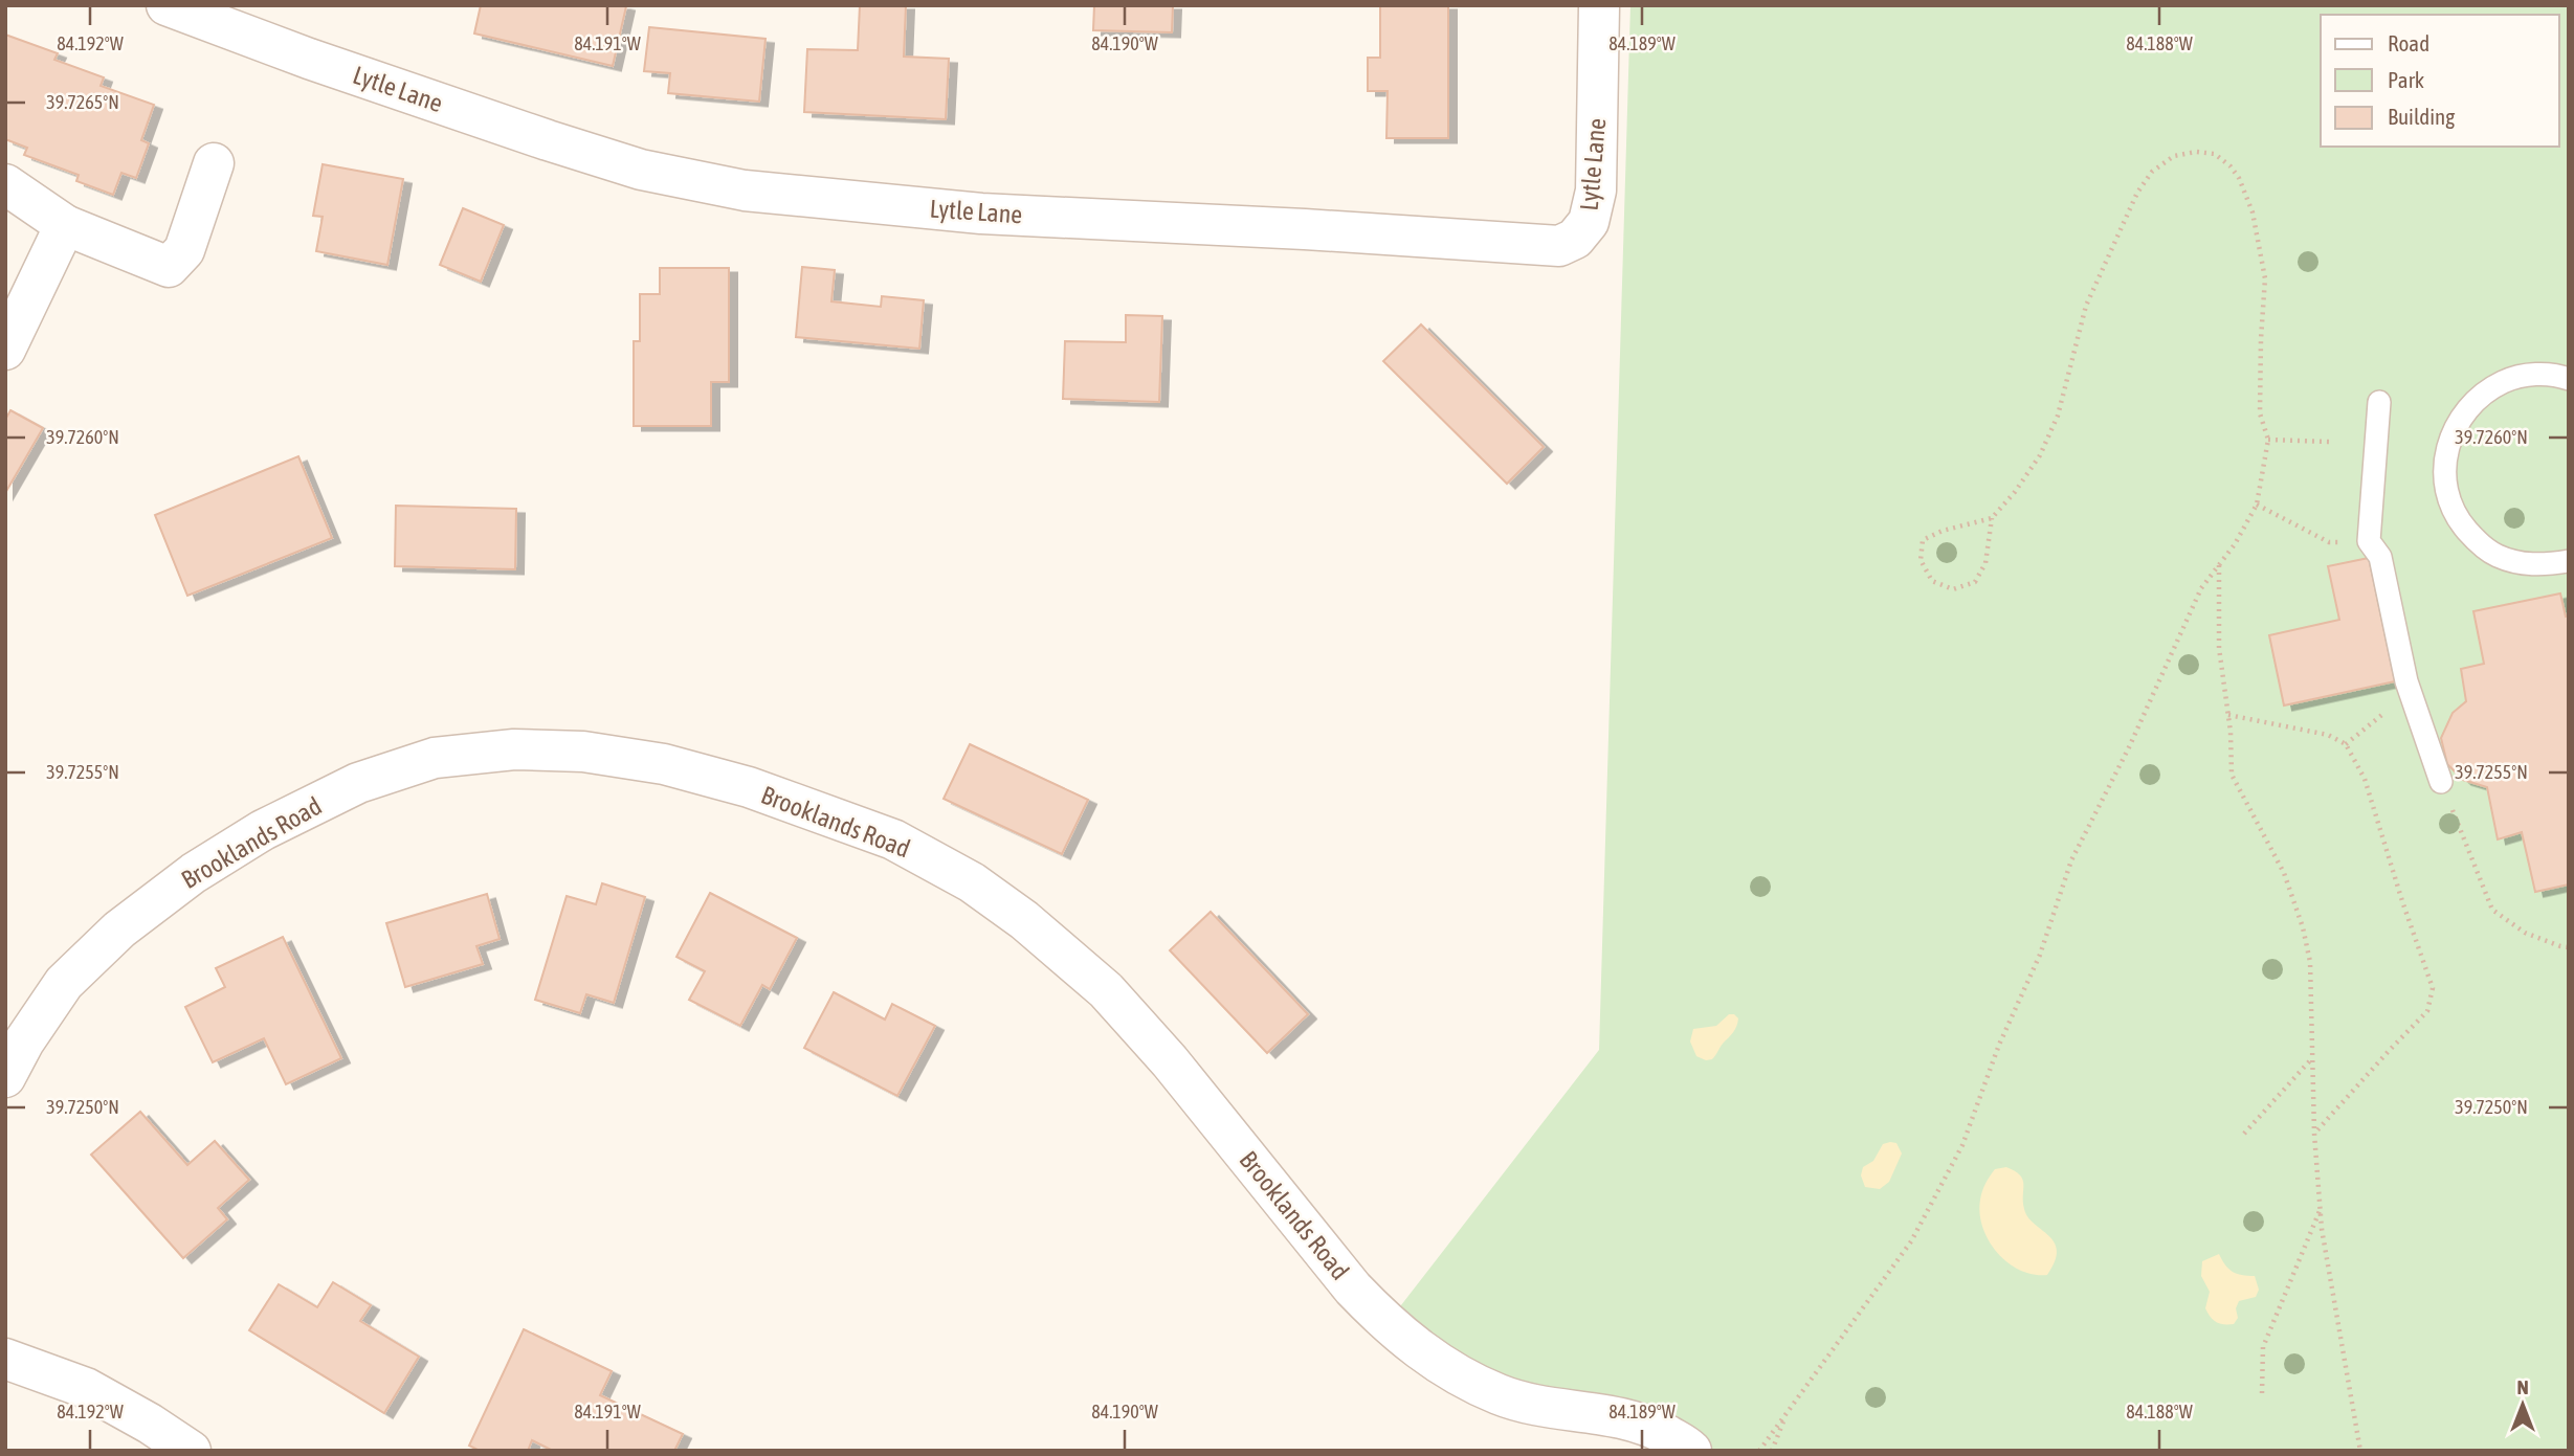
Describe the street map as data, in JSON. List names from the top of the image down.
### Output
{
  "streets": {
    "street": ["Lytle Lane", "Brooklands Road"]
  },
  "legend": ["Road", "Park", "Building"],
  "north": "top",
  "coordinates": [
    "84.192°W",
    "84.191°W",
    "84.190°W",
    "84.189°W",
    "84.188°W",
    "39.7265°N",
    "39.7260°N",
    "39.7255°N",
    "39.7250°N"
  ]
}
